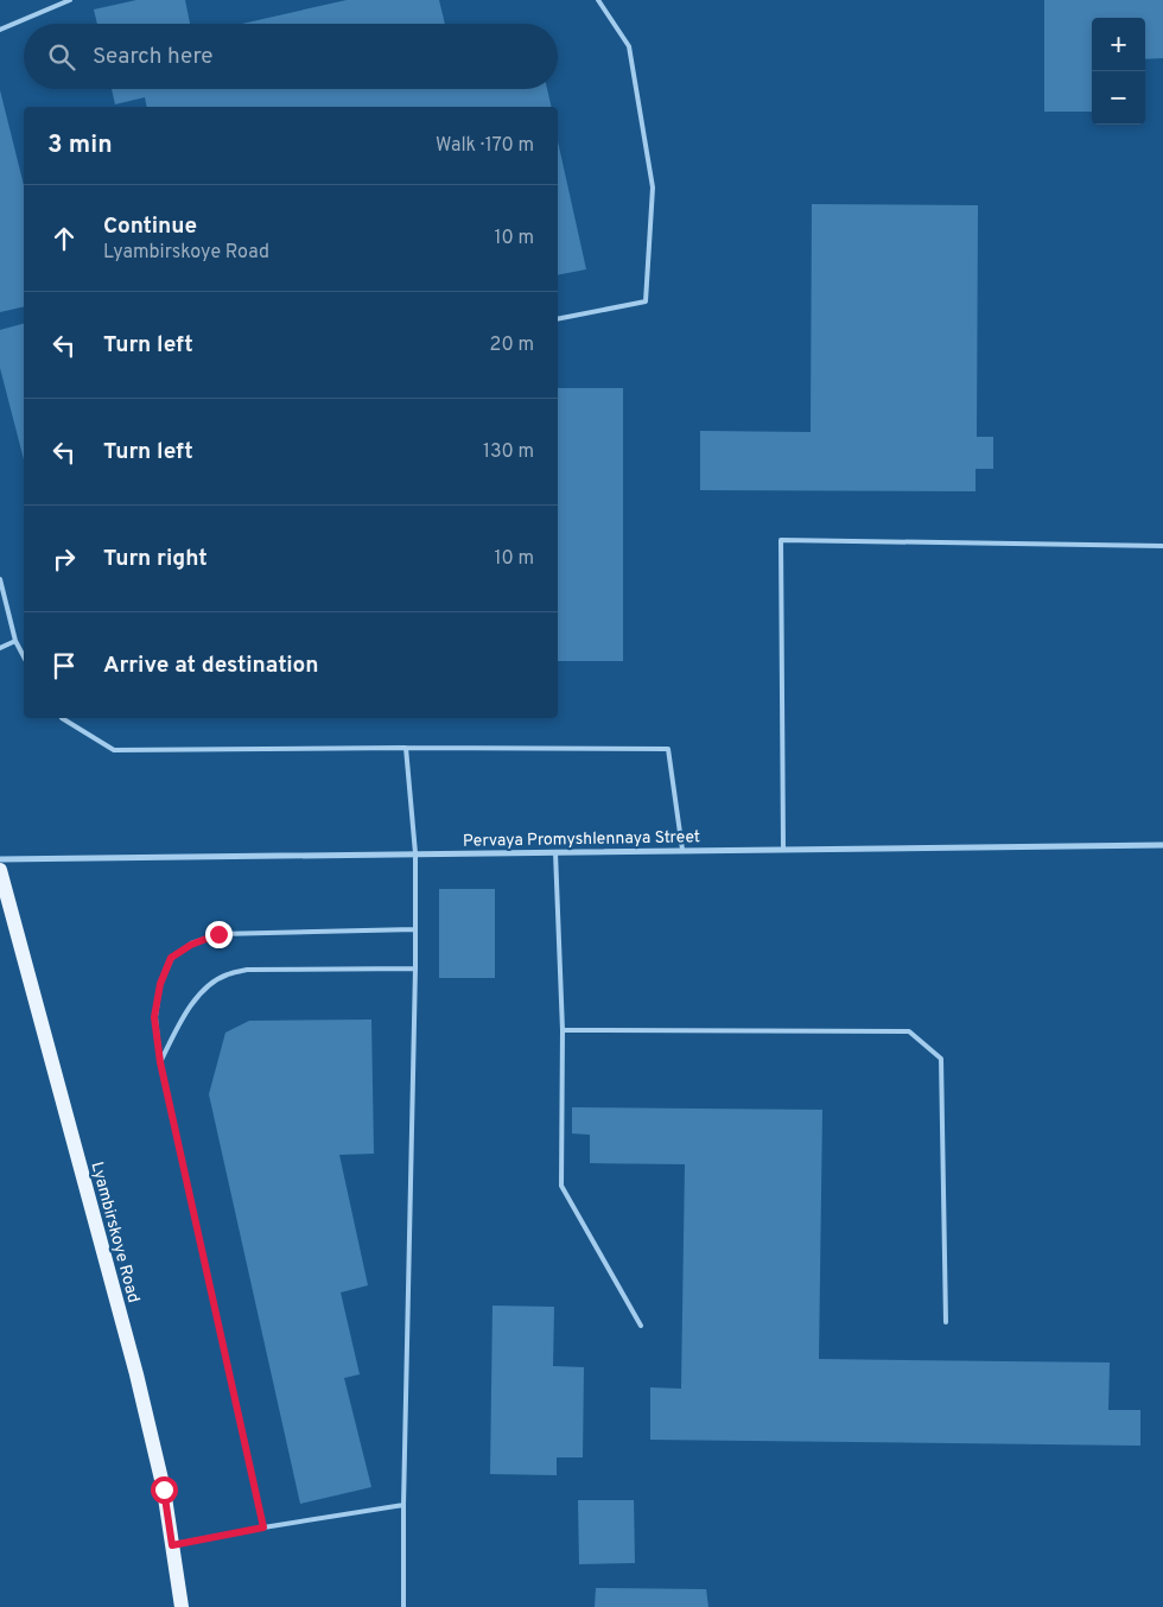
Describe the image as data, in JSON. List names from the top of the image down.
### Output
{
  "streets": {
    "main road": ["Lyambirskoye Road"],
    "street": ["Pervaya Promyshlennaya Street"]
  },
  "page": {
    "map_buttons": ["+", "−"],
    "search": "Search here",
    "heading": ["3 min", "Walk · 170 m"],
    "list": [
      ["Continue", "Lyambirskoye Road", "10 m"],
      ["Turn left", "20 m"],
      ["Turn left", "130 m"],
      ["Turn right", "10 m"],
      "Arrive at destination"
    ]
  }
}
